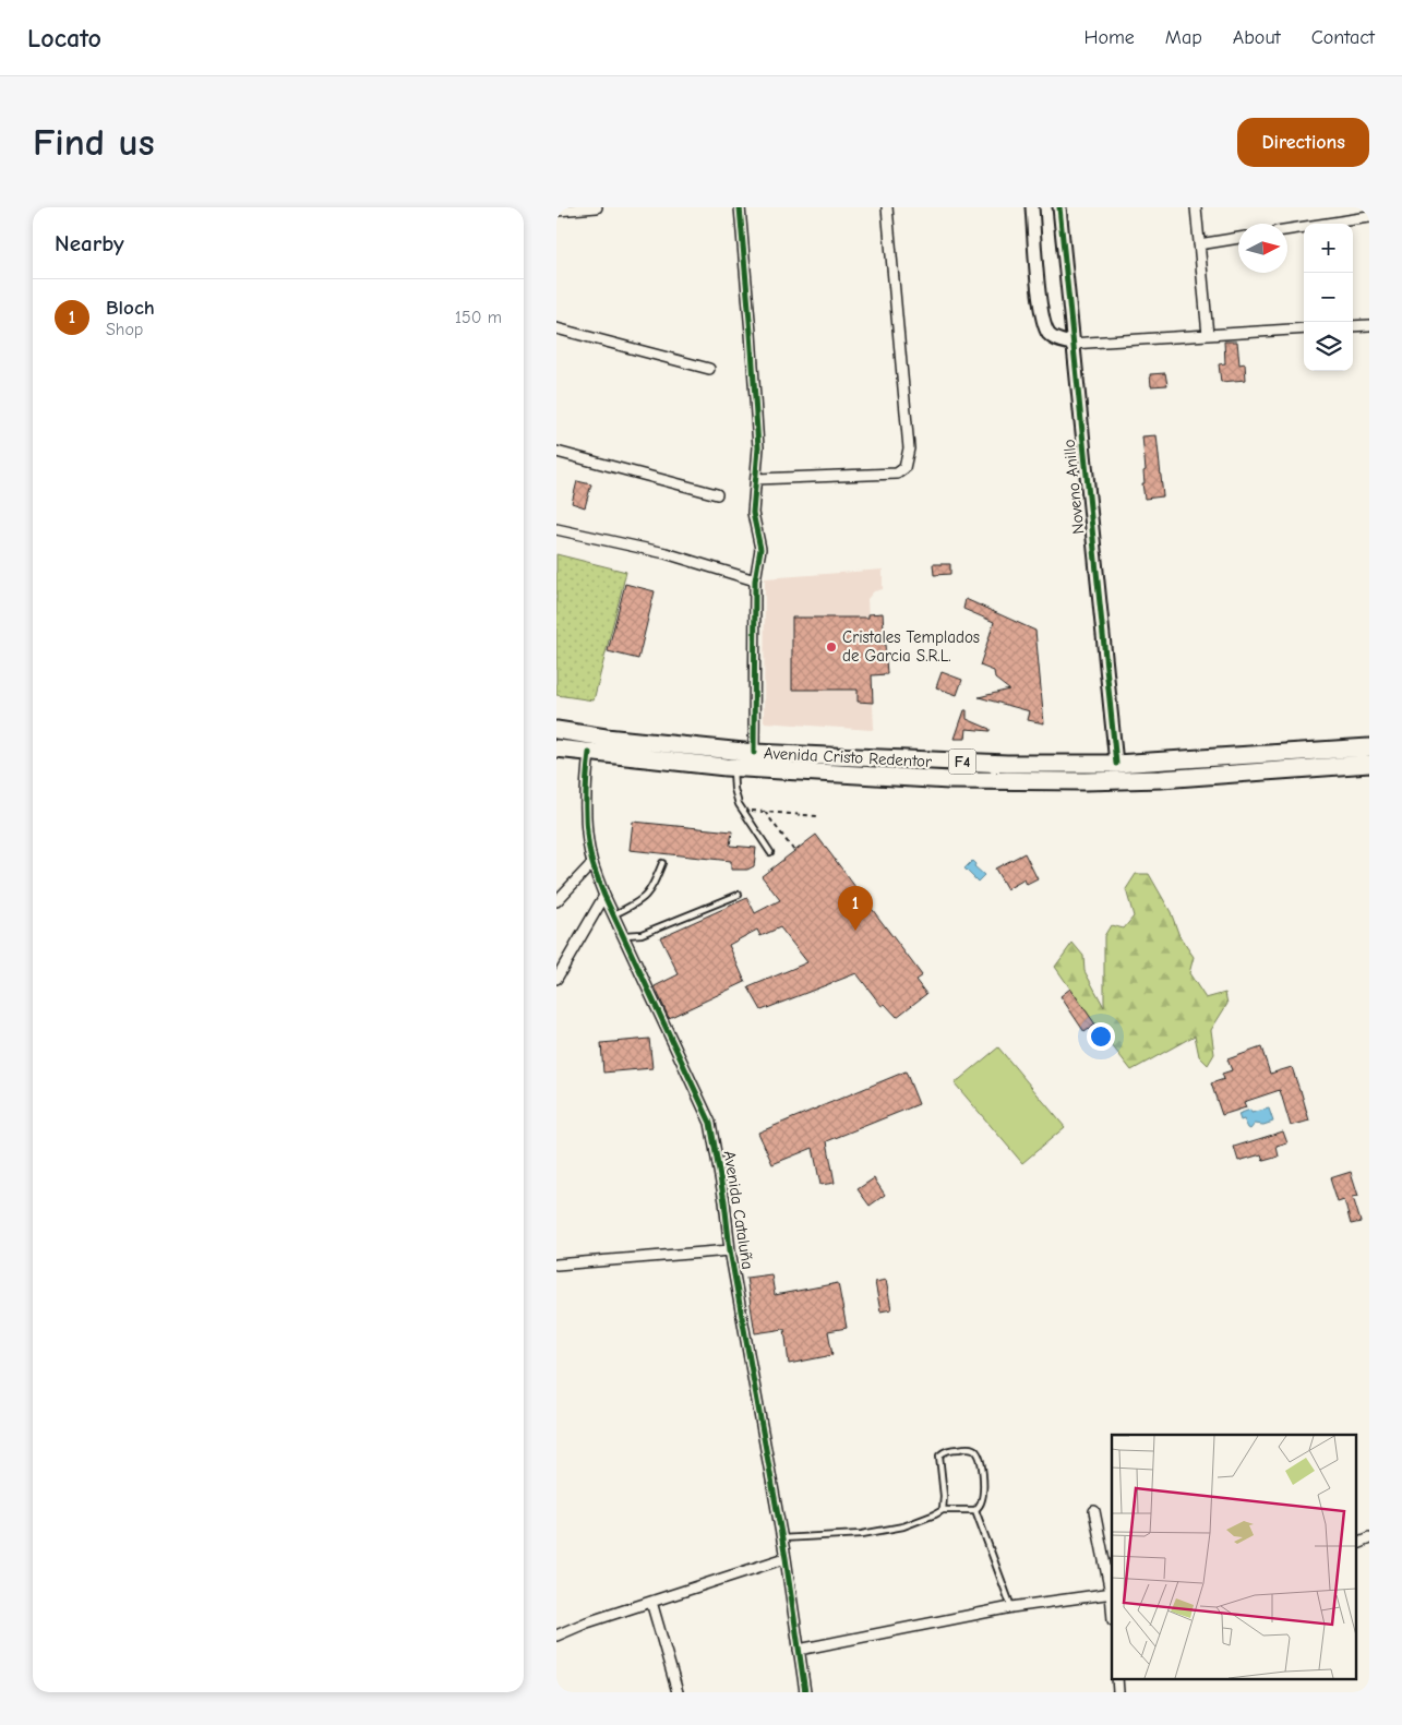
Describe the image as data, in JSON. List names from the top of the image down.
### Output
{
  "streets": {
    "highway": ["Avenida Cristo Redentor", "F4"],
    "street": ["Noveno Anillo", "Avenida Cataluña"]
  },
  "crossings": [
    ["Noveno Anillo", "Avenida Cristo Redentor"],
    ["Avenida Cristo Redentor", "Avenida Cataluña"]
  ],
  "places": ["Cristales Templados de Garcia S.R.L."],
  "north": "right",
  "page": {
    "header": "Locato",
    "nav": [
      "Home",
      "Map",
      "About",
      "Contact"
    ],
    "buttons": "Directions",
    "title": "Find us",
    "heading": "Nearby",
    "map_buttons": ["+", "−"],
    "list": [
      {
        "mark": "1",
        "name": "Bloch",
        "note": "Shop",
        "value": "150 m"
      }
    ],
    "pins": "1"
  }
}
